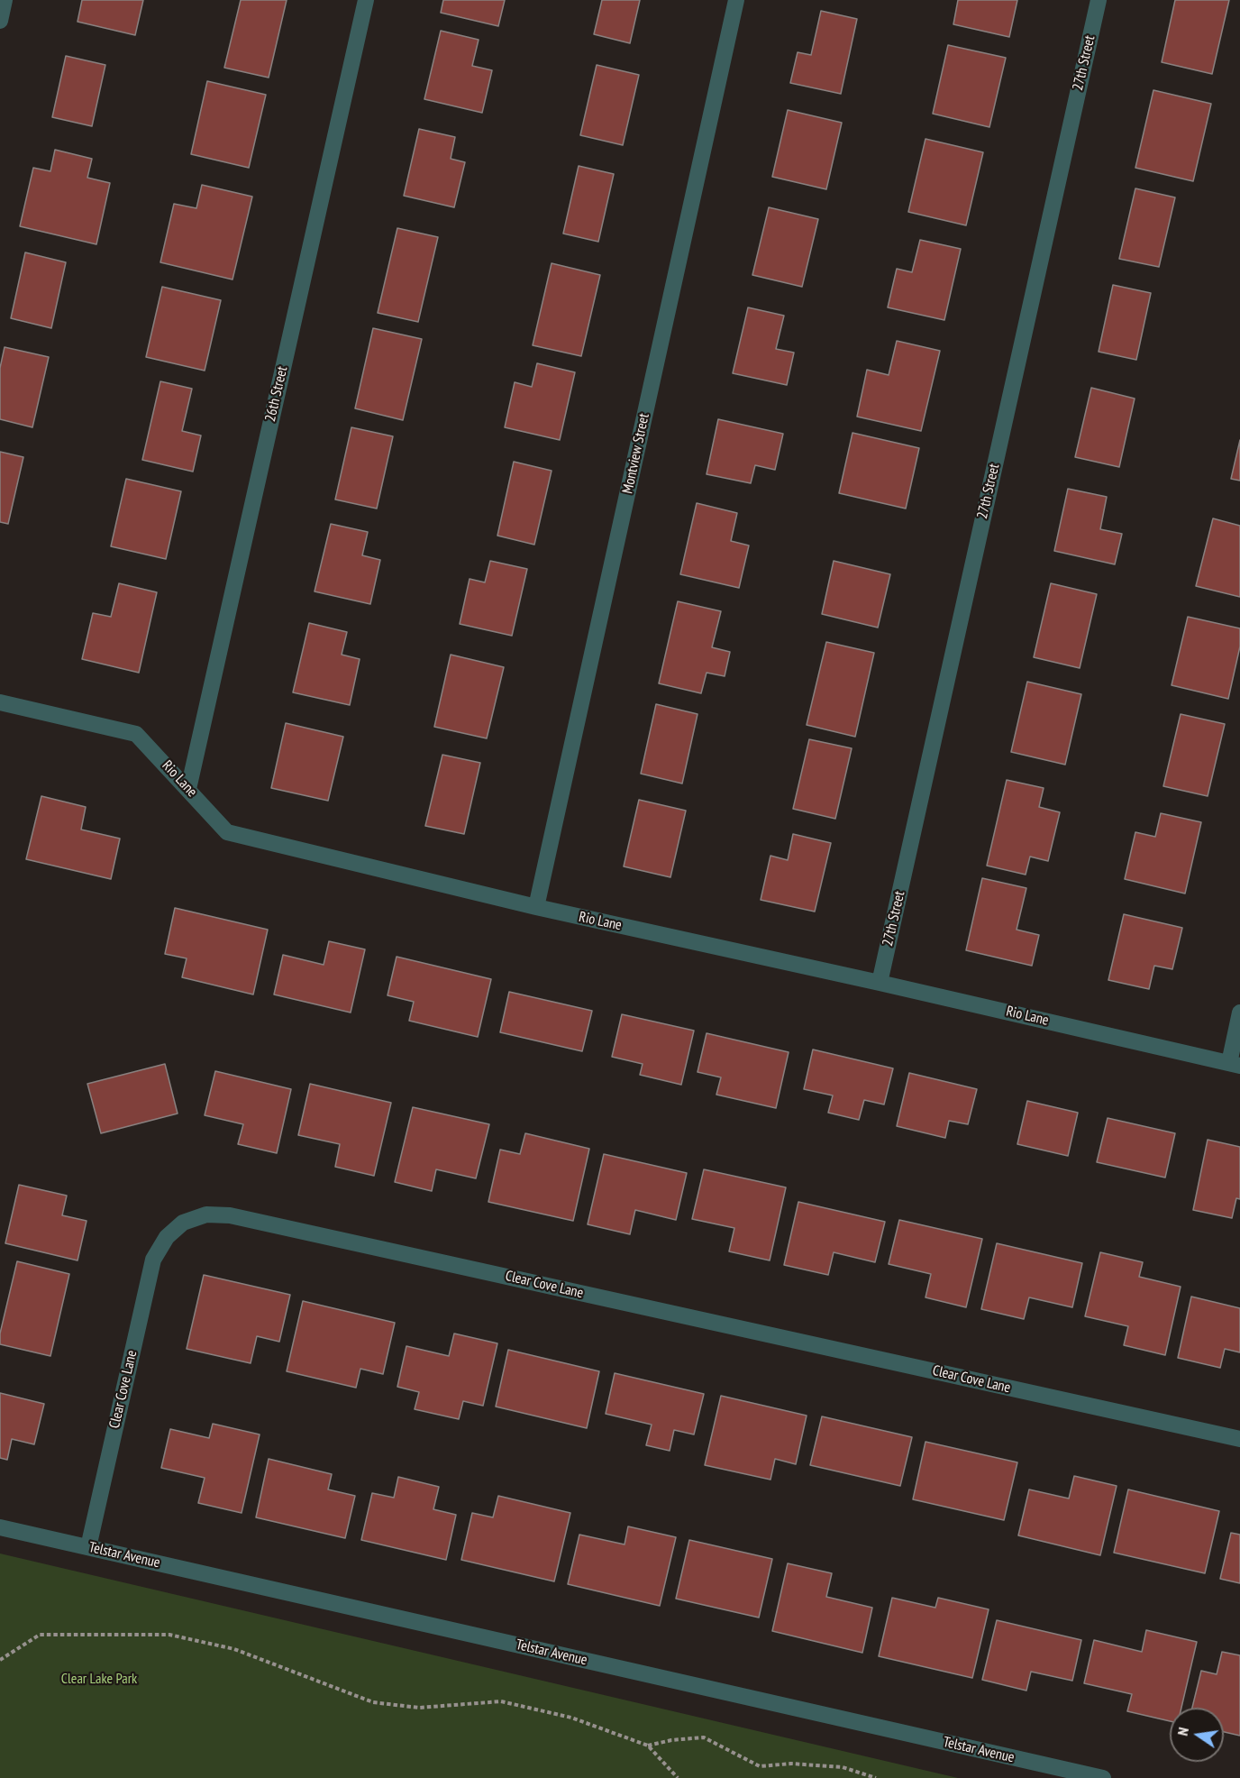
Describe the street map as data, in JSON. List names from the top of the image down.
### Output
{
  "streets": {
    "street": [
      "27th Street",
      "26th Street",
      "Montview Street",
      "Rio Lane",
      "Clear Cove Lane",
      "Telstar Avenue"
    ]
  },
  "crossings": [
    ["27th Street", "Rio Lane"],
    ["26th Street", "Rio Lane"],
    ["Montview Street", "Rio Lane"],
    ["Clear Cove Lane", "Telstar Avenue"]
  ],
  "parks": ["Clear Lake Park"],
  "north": "left"
}
